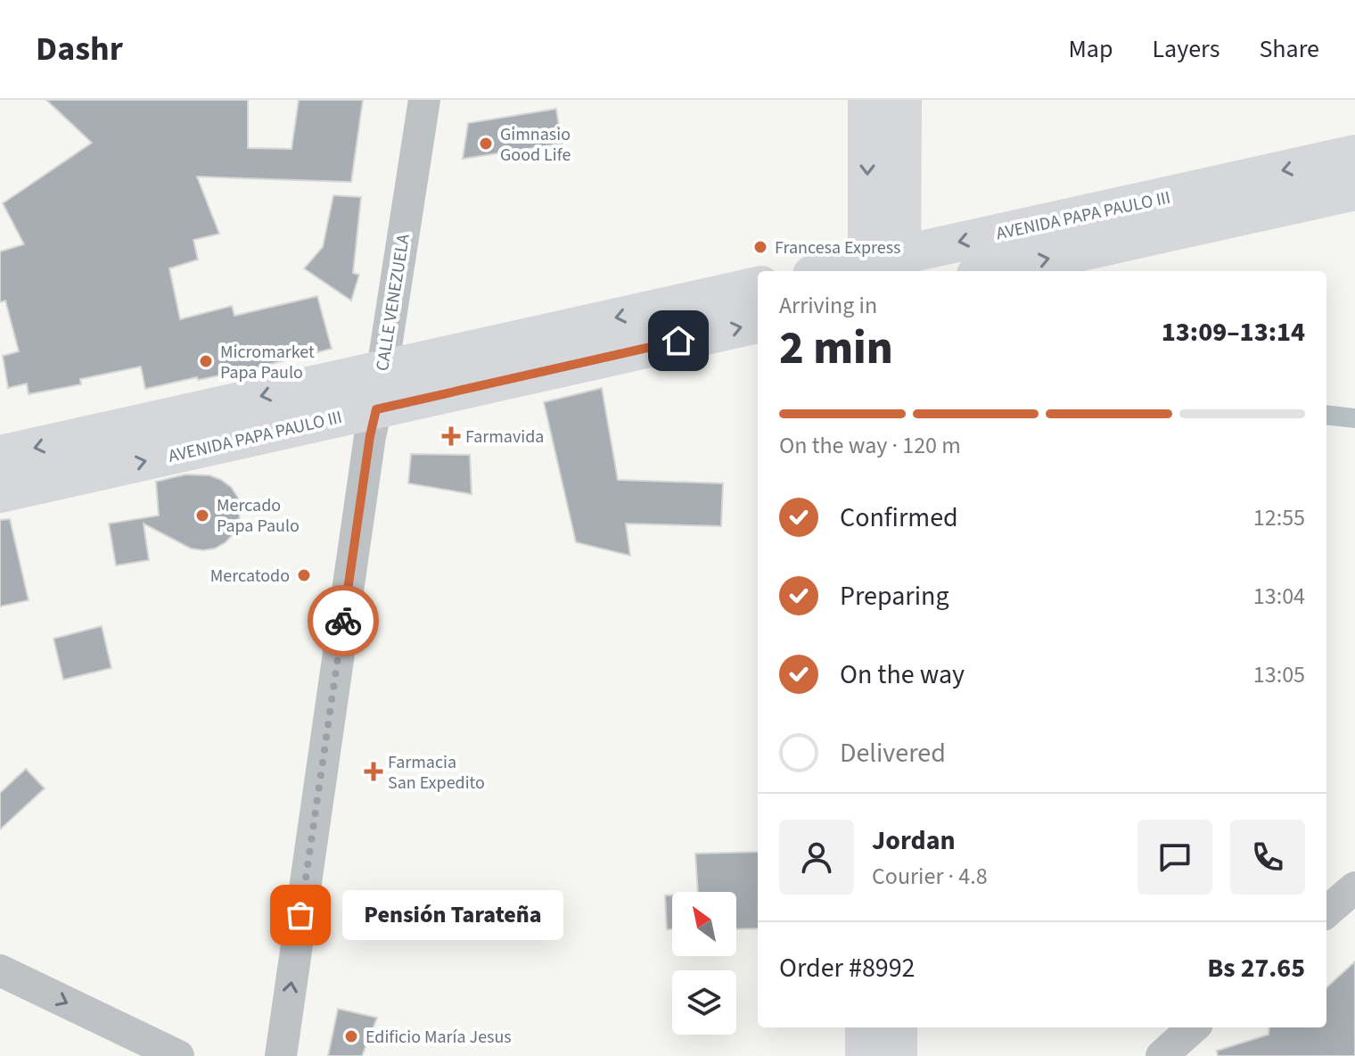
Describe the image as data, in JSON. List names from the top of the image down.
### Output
{
  "streets": {
    "main road": ["AVENIDA PAPA PAULO III"],
    "street": ["CALLE VENEZUELA"]
  },
  "crossings": [
    ["AVENIDA PAPA PAULO III", "CALLE VENEZUELA"]
  ],
  "one_way": ["CALLE VENEZUELA"],
  "places": {
    "other": [
      "Gimnasio Good Life",
      "Francesa Express",
      "Micromarket Papa Paulo",
      "Mercado Papa Paulo",
      "Mercatodo",
      "Pensión Tarateña",
      "Edificio María Jesus"
    ],
    "health": ["Farmavida", "Farmacia San Expedito"]
  },
  "north": "top left",
  "page": {
    "header": "Dashr",
    "nav": ["Map", "Layers", "Share"],
    "heading": ["2 min", "Arriving in", "13:09–13:14"],
    "panel": [
      "Jordan",
      "Courier · 4.8",
      "Order #8992",
      "Bs 27.65"
    ],
    "bar": "On the way · 120 m",
    "list": [
      ["Confirmed", "12:55"],
      ["Preparing", "13:04"],
      ["On the way", "13:05"],
      "Delivered"
    ],
    "bubble": "Pensión Tarateña"
  }
}
